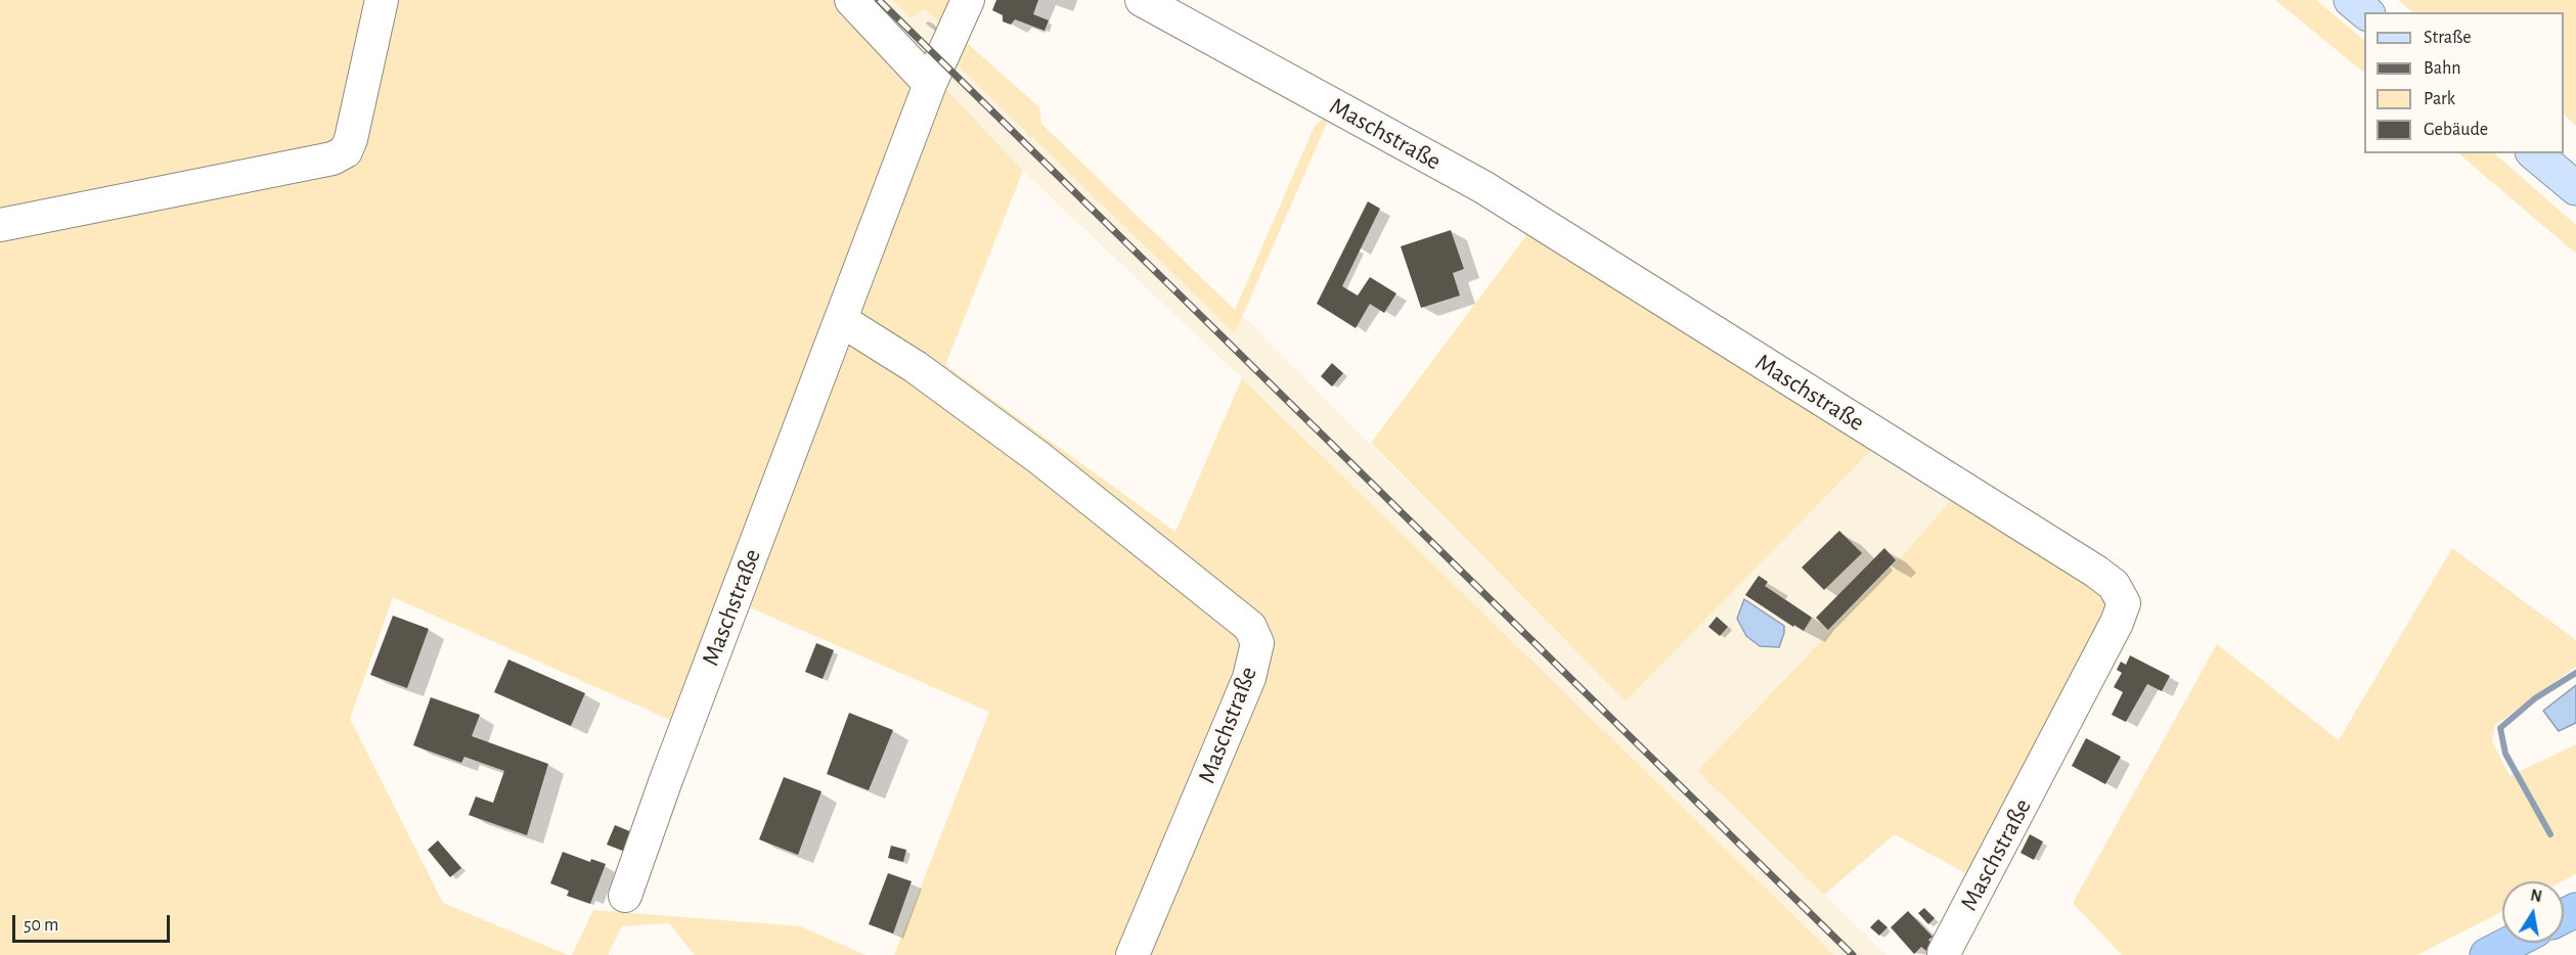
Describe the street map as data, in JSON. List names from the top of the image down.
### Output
{
  "streets": {
    "street": ["Maschstraße"]
  },
  "legend": [
    "Straße",
    "Bahn",
    "Park",
    "Gebäude"
  ],
  "scale_bar": "50 m",
  "north": "top"
}
